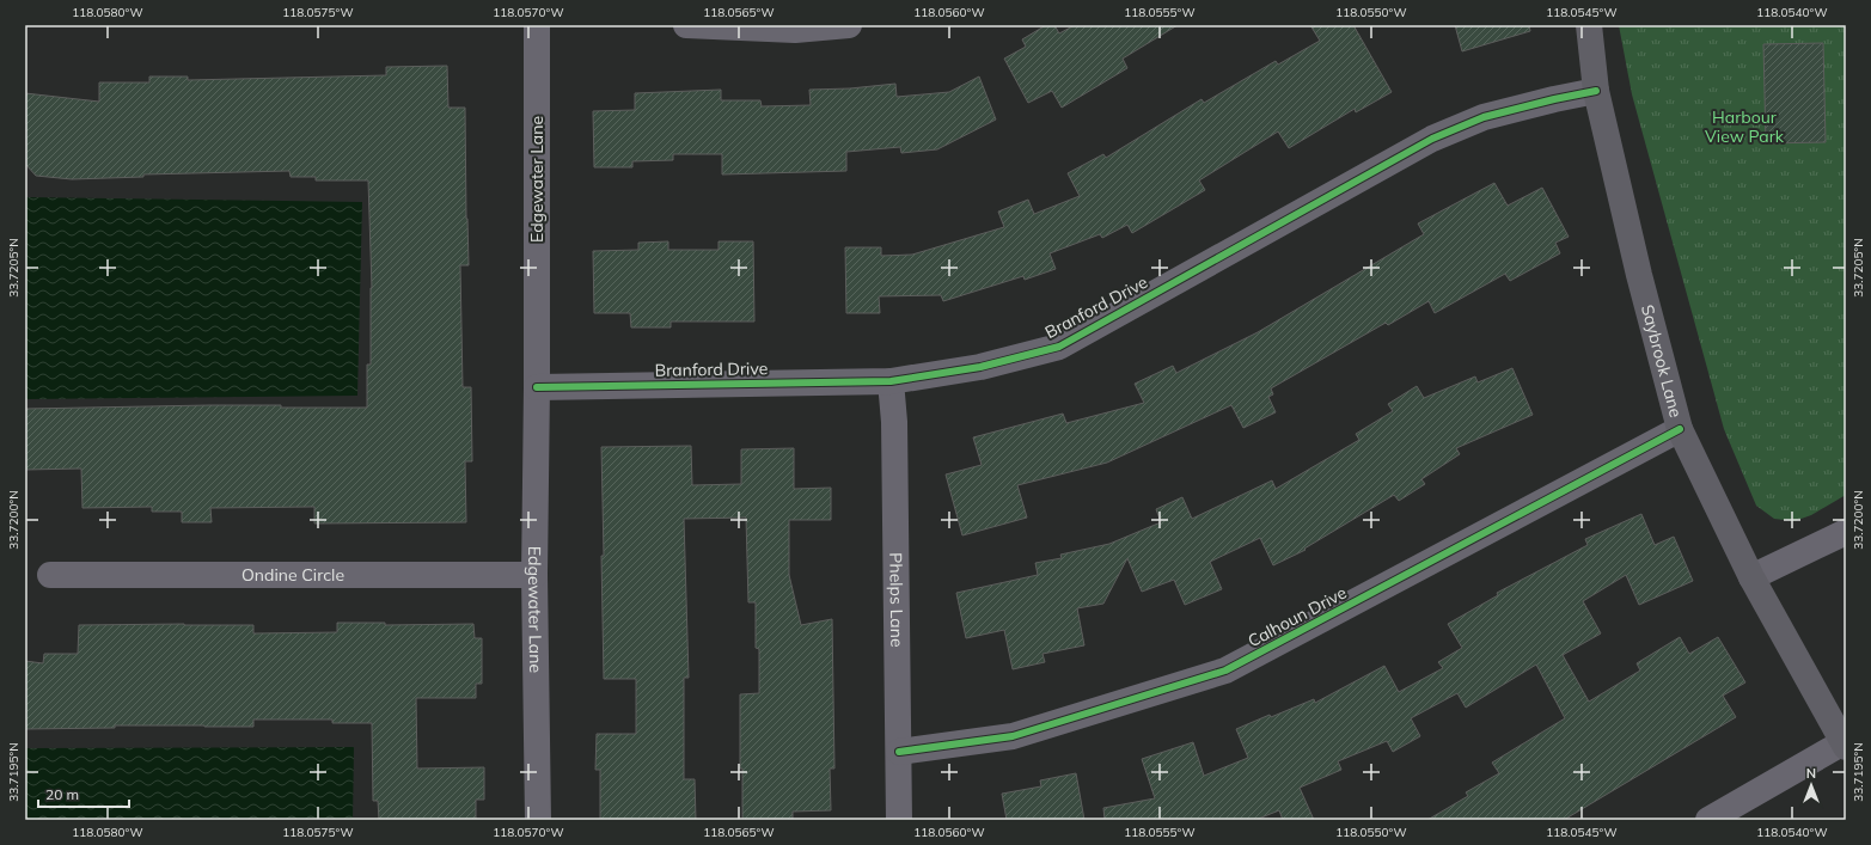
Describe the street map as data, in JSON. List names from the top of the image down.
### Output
{
  "streets": {
    "street": [
      "Edgewater Lane",
      "Branford Drive",
      "Saybrook Lane",
      "Ondine Circle",
      "Phelps Lane",
      "Calhoun Drive"
    ]
  },
  "crossings": [
    ["Edgewater Lane", "Branford Drive"],
    ["Edgewater Lane", "Ondine Circle"],
    ["Branford Drive", "Saybrook Lane"],
    ["Branford Drive", "Phelps Lane"],
    ["Saybrook Lane", "Calhoun Drive"],
    ["Phelps Lane", "Calhoun Drive"]
  ],
  "parks": ["Harbour View Park"],
  "scale_bar": "20 m",
  "north": "top",
  "coordinates": [
    "118.0580°W",
    "118.0575°W",
    "118.0570°W",
    "118.0565°W",
    "118.0560°W",
    "118.0555°W",
    "118.0550°W",
    "118.0545°W",
    "118.0540°W",
    "33.7205°N",
    "33.7200°N",
    "33.7195°N"
  ]
}
